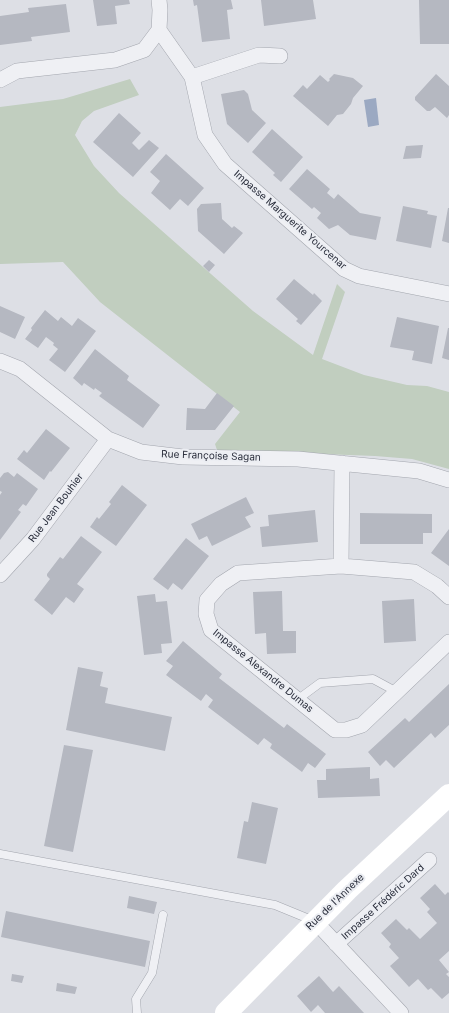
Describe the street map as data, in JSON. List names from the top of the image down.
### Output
{
  "streets": {
    "street": [
      "Impasse Marguerite Yourcenar",
      "Rue Françoise Sagan",
      "Rue Jean Bouhier",
      "Impasse Alexandre Dumas",
      "Rue de l'Annexe",
      "Impasse Frédéric Dard"
    ]
  },
  "crossings": [
    ["Rue Françoise Sagan", "Rue Jean Bouhier"],
    ["Rue de l'Annexe", "Impasse Frédéric Dard"]
  ]
}
